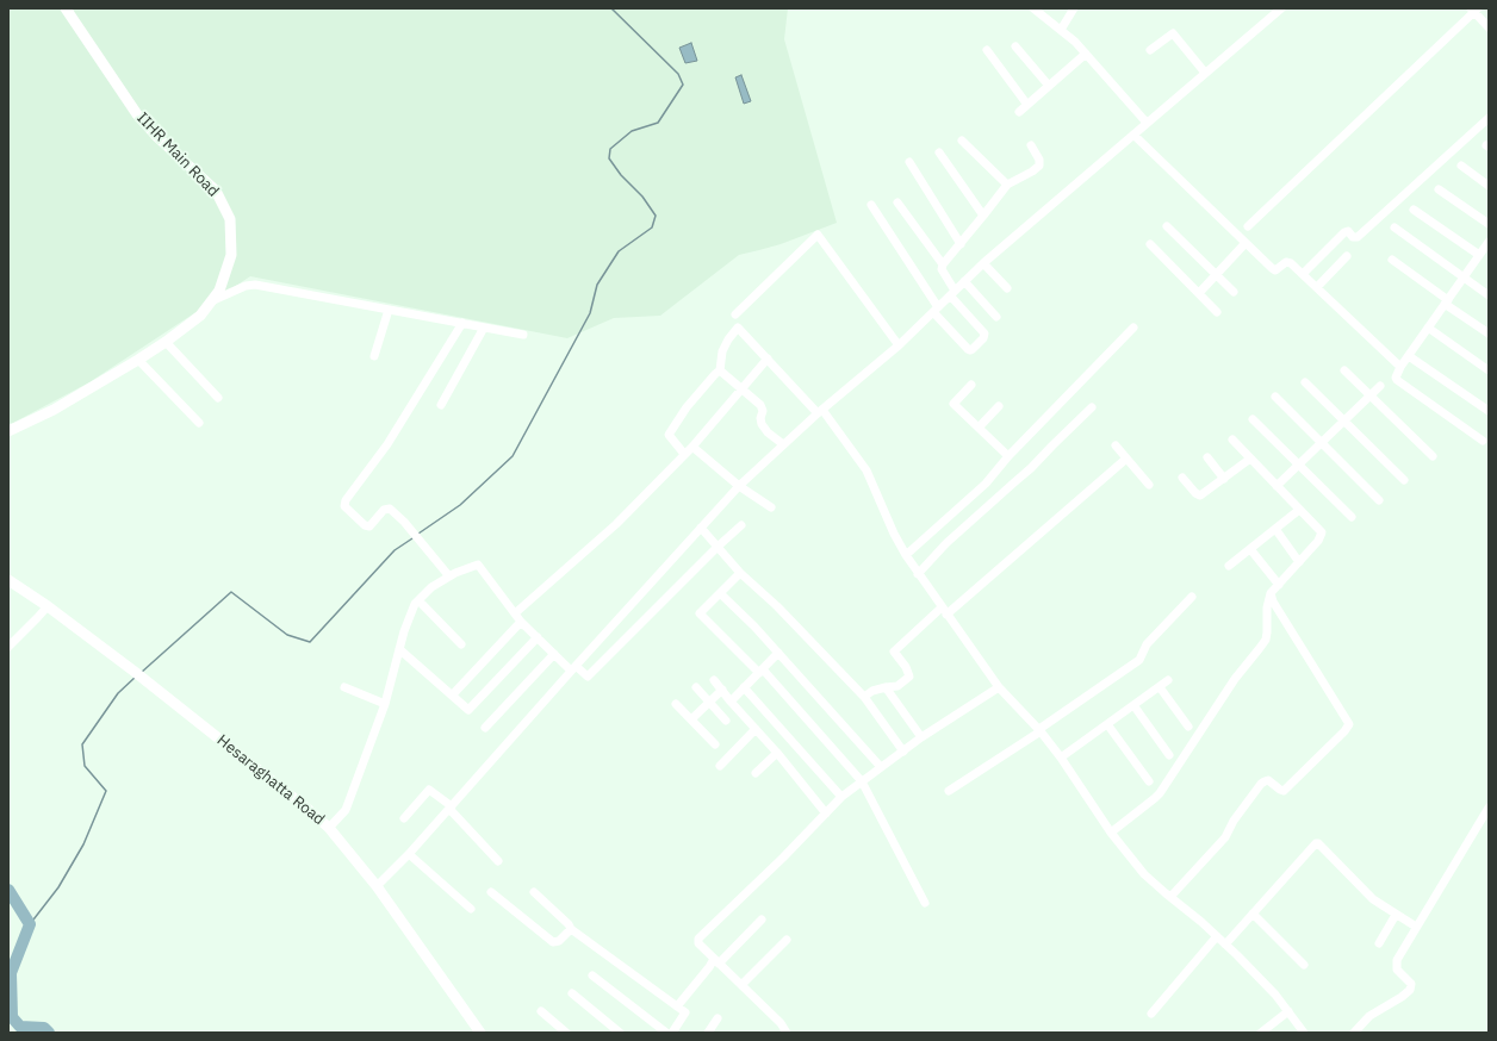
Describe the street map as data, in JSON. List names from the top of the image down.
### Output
{
  "streets": {
    "main road": ["IIHR Main Road", "Hesaraghatta Road"]
  }
}
